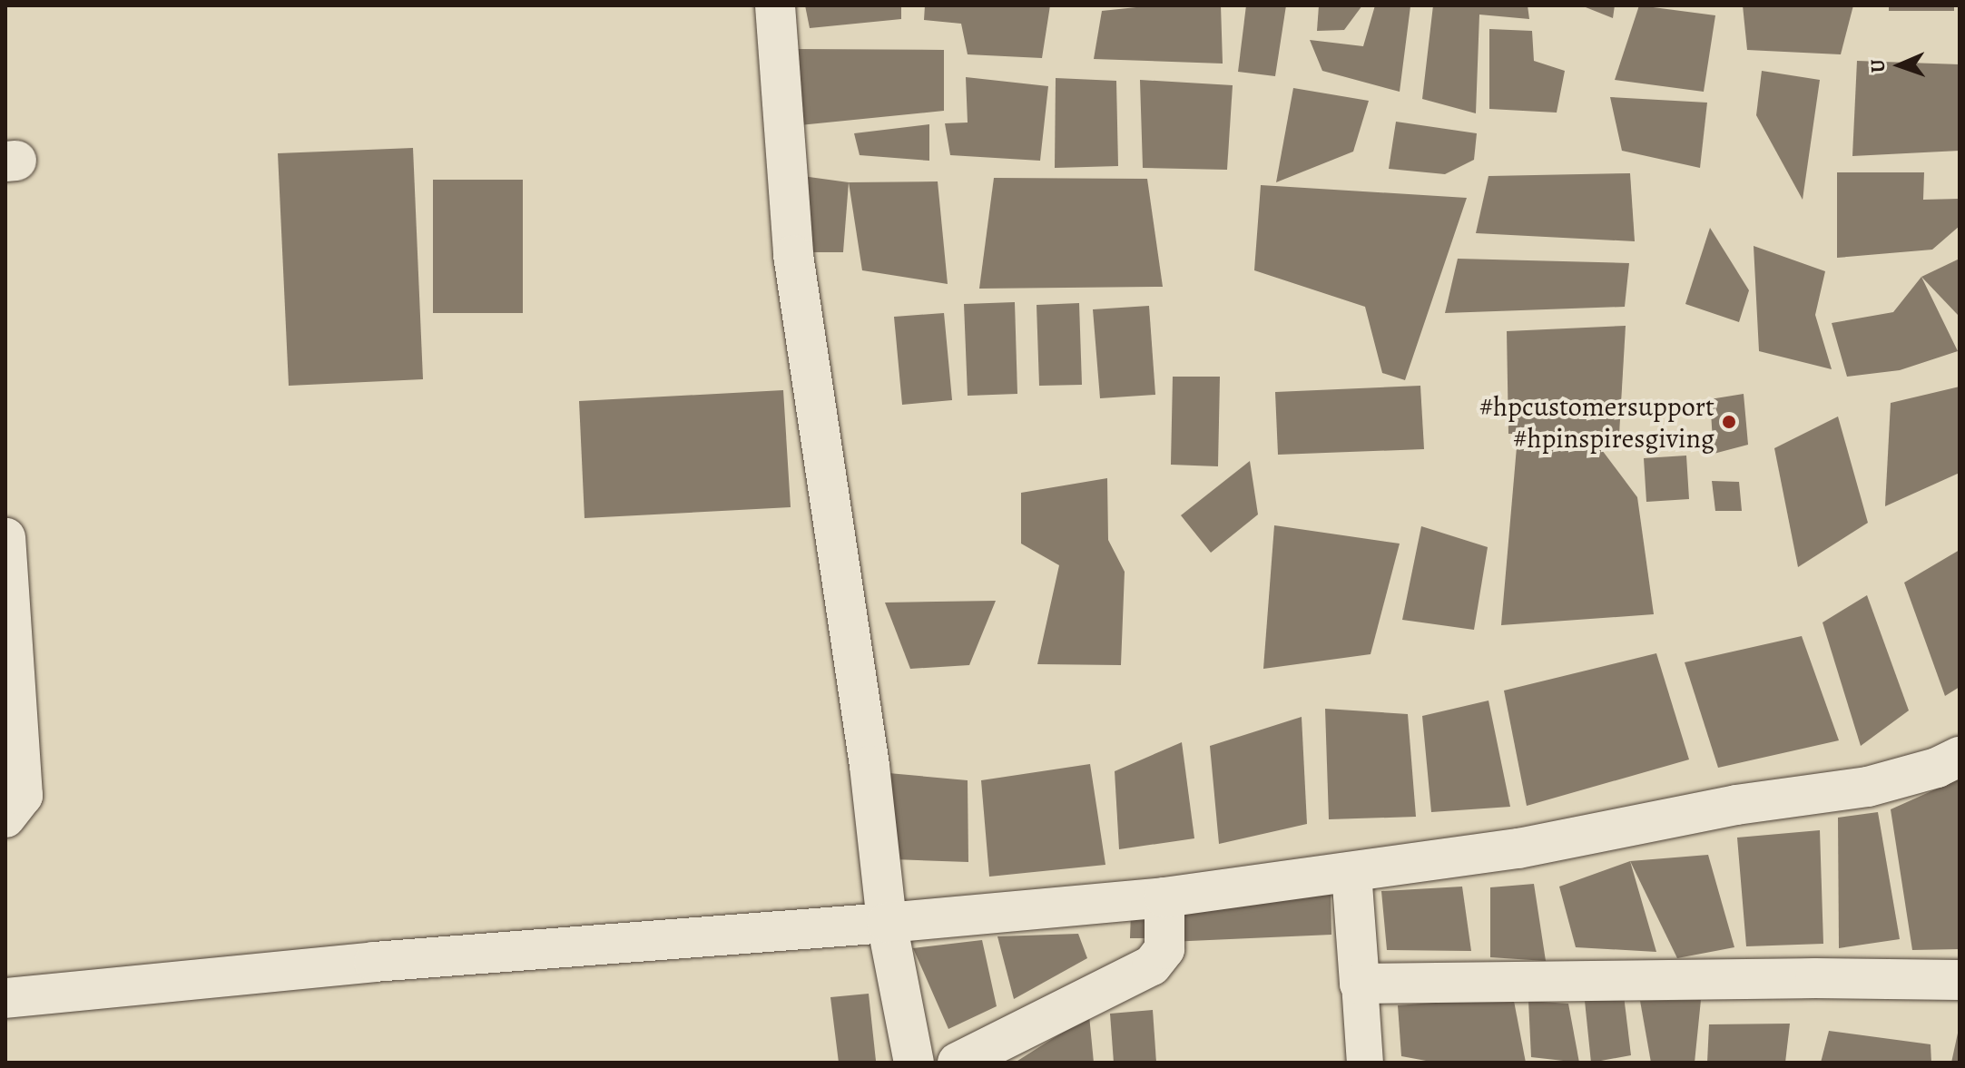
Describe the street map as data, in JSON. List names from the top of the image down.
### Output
{
  "places": ["#hpcustomersupport #hpinspiresgiving"],
  "north": "left"
}
